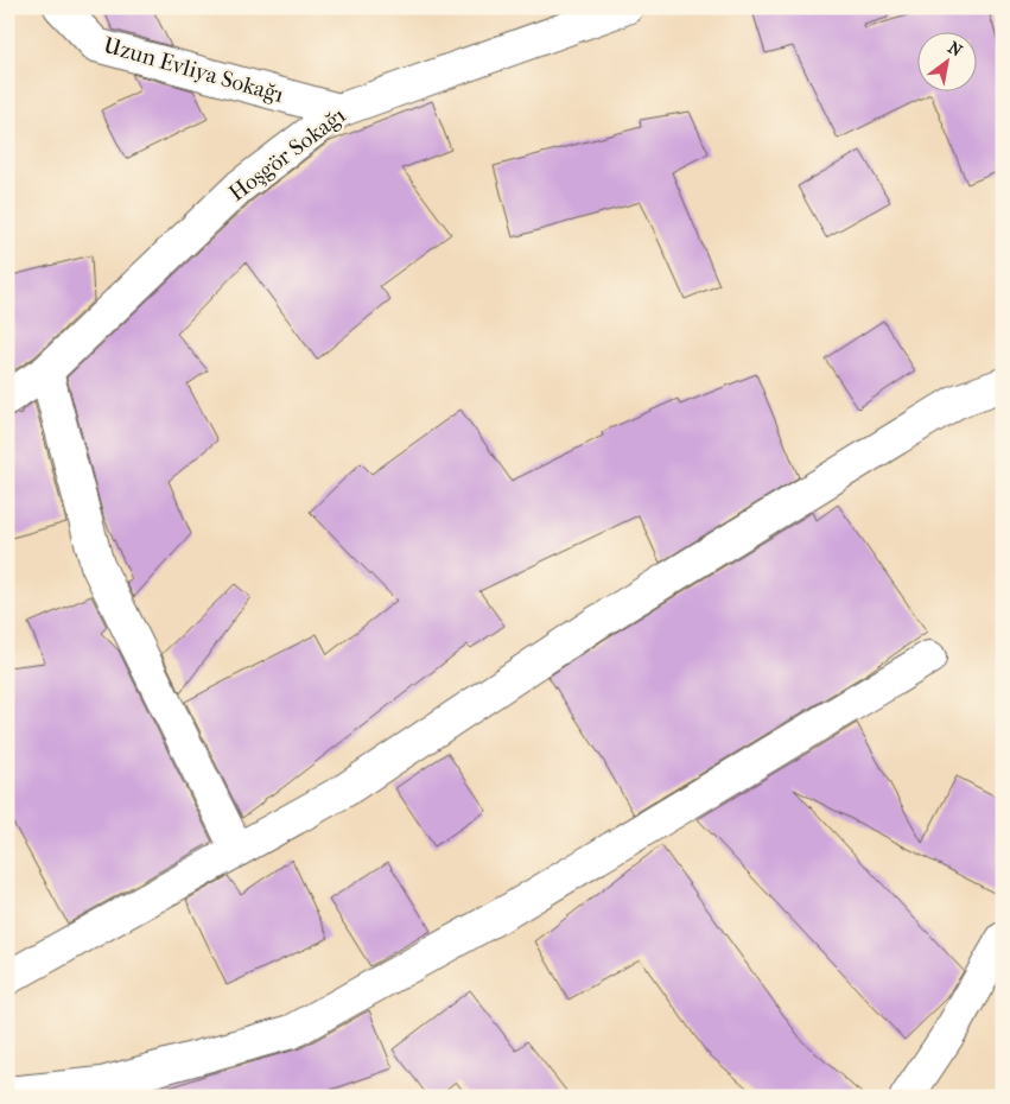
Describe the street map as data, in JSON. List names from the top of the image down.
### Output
{
  "streets": {
    "street": ["Uzun Evliya Sokağı", "Hoşgör Sokağı"]
  },
  "crossings": [
    ["Uzun Evliya Sokağı", "Hoşgör Sokağı"]
  ],
  "north": "top right"
}
